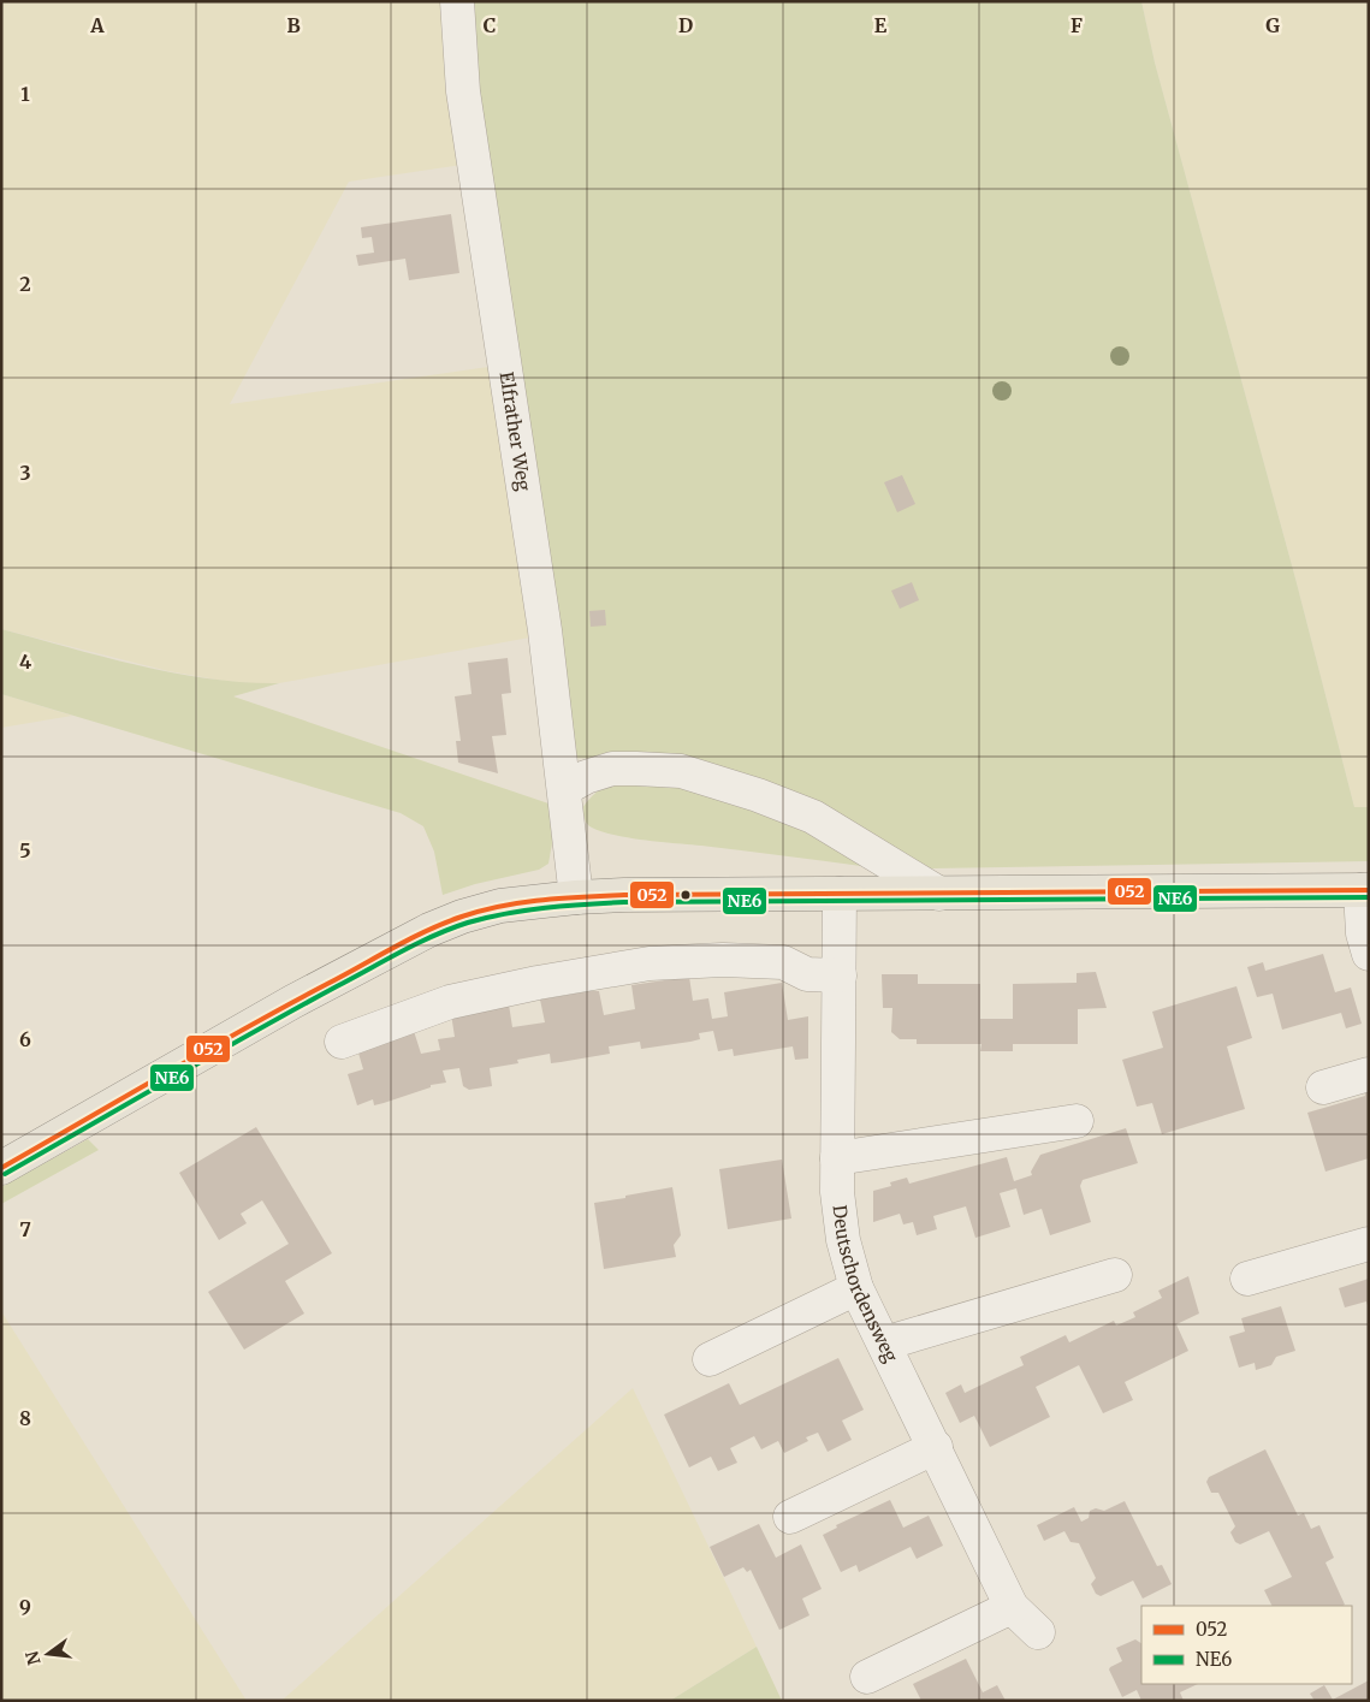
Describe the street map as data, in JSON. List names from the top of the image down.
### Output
{
  "streets": {
    "street": ["Elfrather Weg", "Deutschordensweg"]
  },
  "lines": ["transit line 052", "transit line NE6"],
  "legend": ["052", "NE6"],
  "north": "left",
  "grid": {
    "columns": [
      "A",
      "B",
      "C",
      "D",
      "E",
      "F",
      "G"
    ],
    "rows": [
      "1",
      "2",
      "3",
      "4",
      "5",
      "6",
      "7",
      "8",
      "9"
    ]
  }
}
